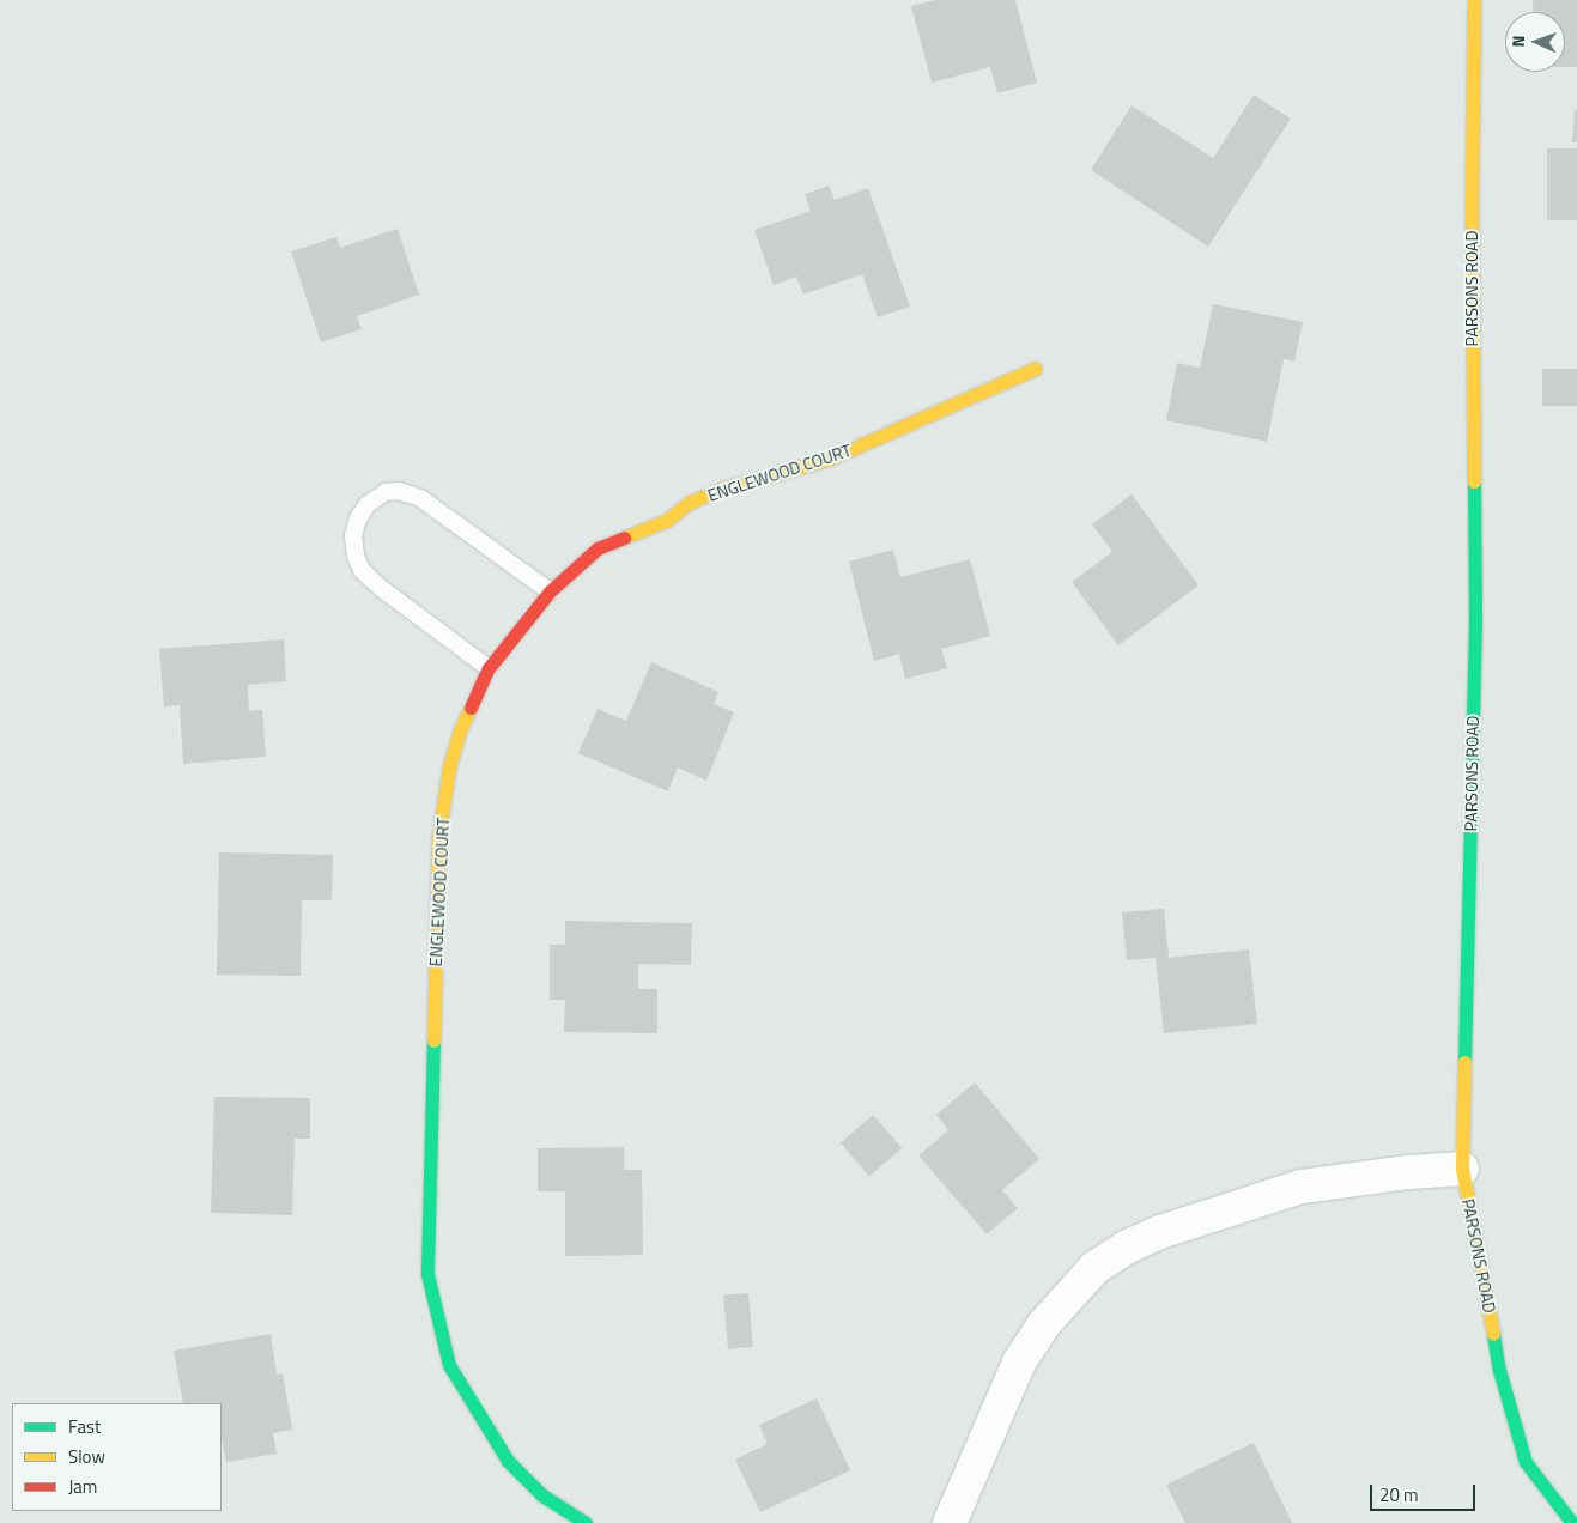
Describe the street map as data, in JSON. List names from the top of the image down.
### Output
{
  "streets": {
    "street": ["PARSONS ROAD", "ENGLEWOOD COURT"]
  },
  "legend": ["Fast", "Slow", "Jam"],
  "scale_bar": "20 m",
  "north": "left"
}
